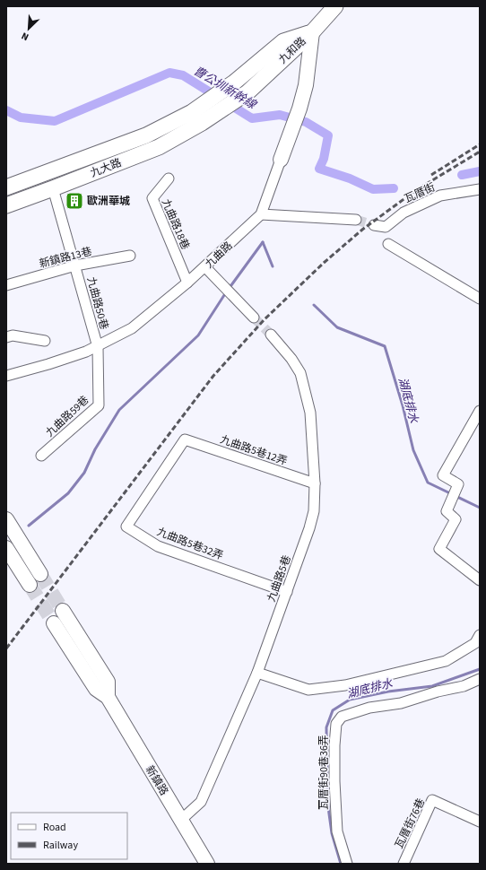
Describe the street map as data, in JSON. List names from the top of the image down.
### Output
{
  "streets": {
    "main road": ["九和路", "九大路"],
    "street": [
      "瓦厝街",
      "九曲路18巷",
      "九曲路",
      "新鎮路13巷",
      "九曲路50巷",
      "九曲路59巷",
      "九曲路5巷12弄",
      "九曲路5巷32弄",
      "九曲路5巷",
      "瓦厝街90巷36弄",
      "新鎮路",
      "瓦厝街76巷"
    ]
  },
  "crossings": [
    ["九和路", "九大路"],
    ["九和路", "九曲路"],
    ["九大路", "九曲路50巷"],
    ["九曲路18巷", "九曲路"],
    ["九曲路", "九曲路50巷"],
    ["九曲路", "九曲路59巷"],
    ["新鎮路13巷", "九曲路50巷"],
    ["九曲路50巷", "九曲路59巷"],
    ["九曲路5巷12弄", "九曲路5巷32弄"],
    ["九曲路5巷12弄", "九曲路5巷"],
    ["九曲路5巷32弄", "九曲路5巷"],
    ["九曲路5巷", "新鎮路"]
  ],
  "water": ["曹公圳新幹線", "湖底排水"],
  "places": {
    "building": ["歐洲華城"]
  },
  "legend": ["Road", "Railway"],
  "north": "bottom left"
}
